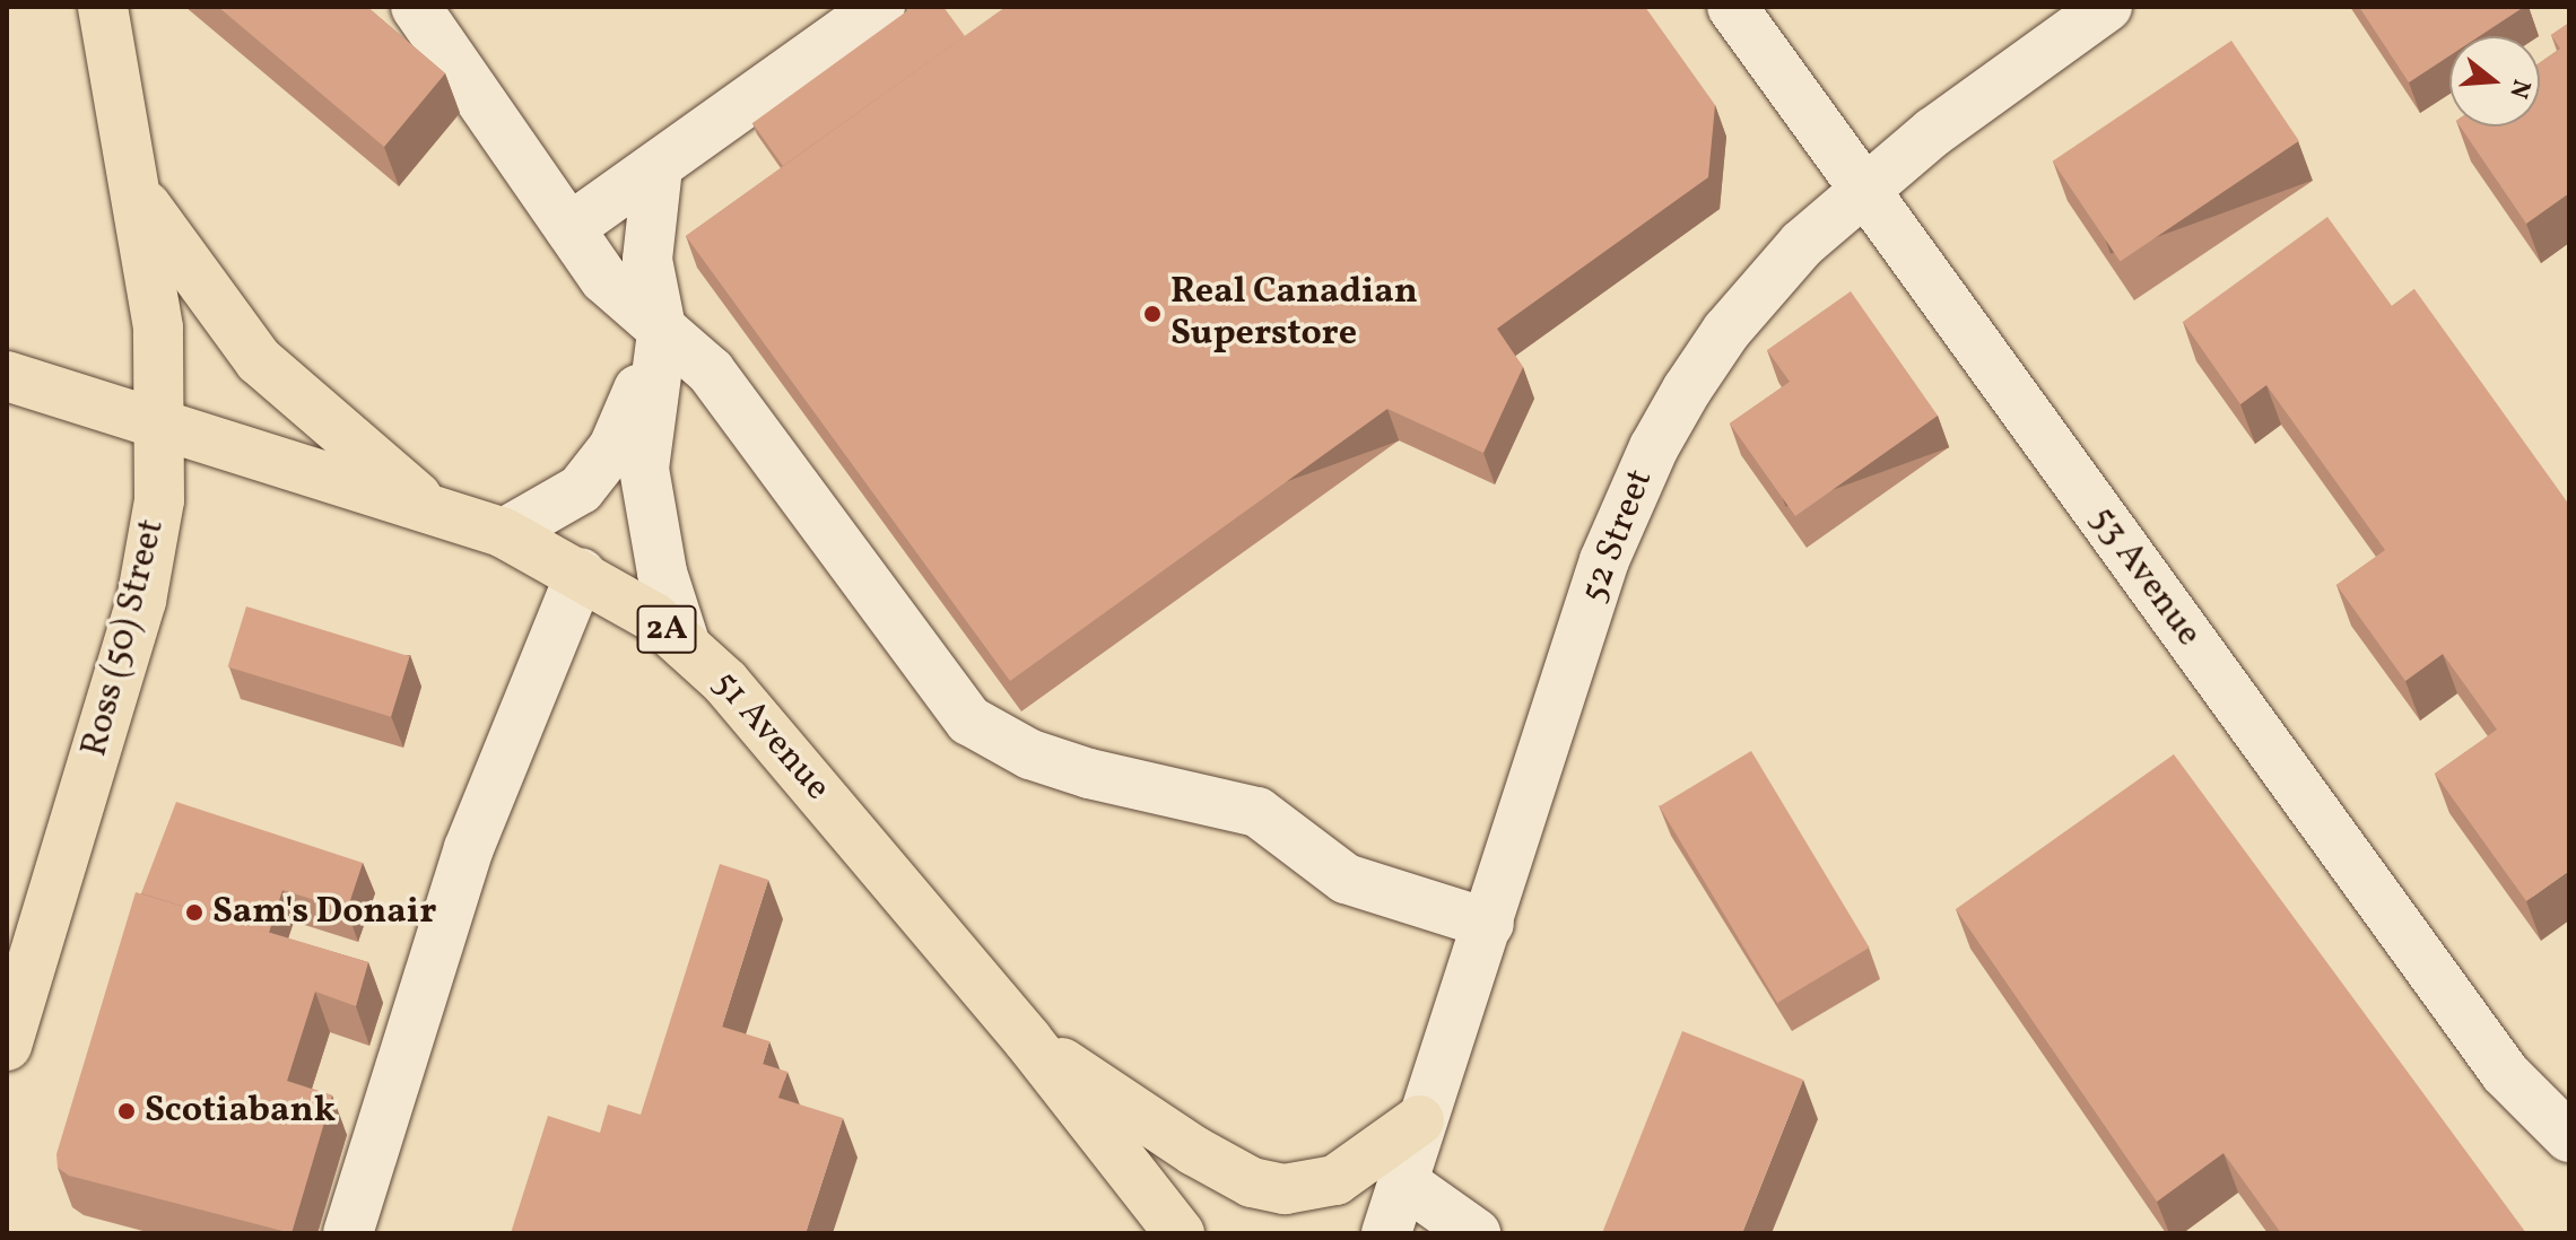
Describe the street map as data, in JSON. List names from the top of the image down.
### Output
{
  "streets": {
    "main road": ["2A", "Ross (50) Street", "51 Avenue"],
    "street": ["52 Street", "53 Avenue"]
  },
  "crossings": [
    ["52 Street", "53 Avenue"],
    ["Ross (50) Street", "51 Avenue"]
  ],
  "places": ["Real Canadian Superstore", "Sam's Donair", "Scotiabank"],
  "north": "right"
}
